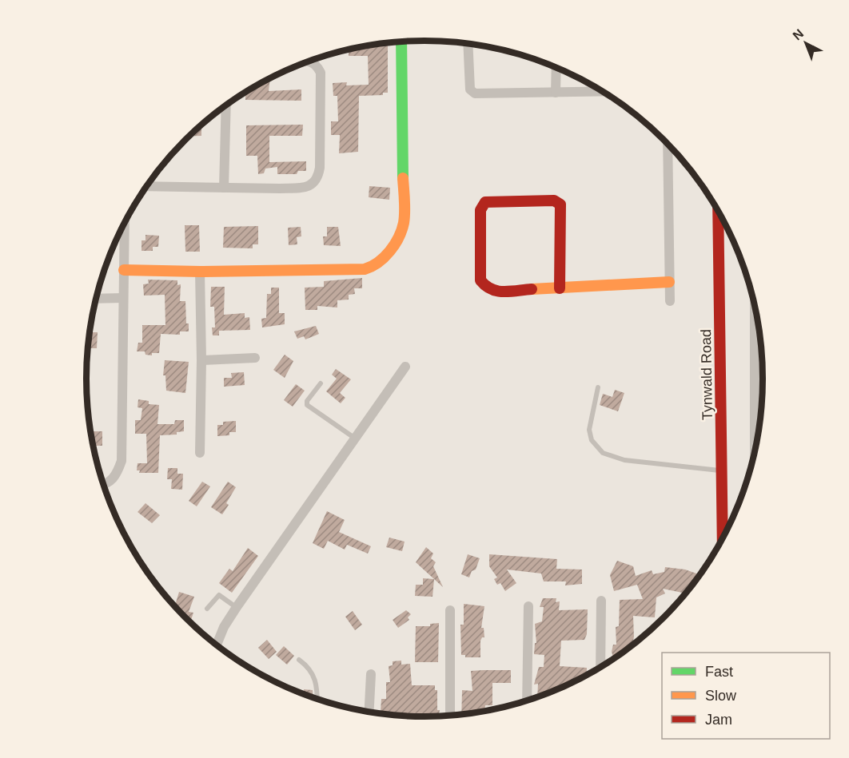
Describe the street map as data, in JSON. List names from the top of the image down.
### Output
{
  "streets": {
    "street": ["Tynwald Road"]
  },
  "legend": ["Fast", "Slow", "Jam"],
  "north": "top left"
}
